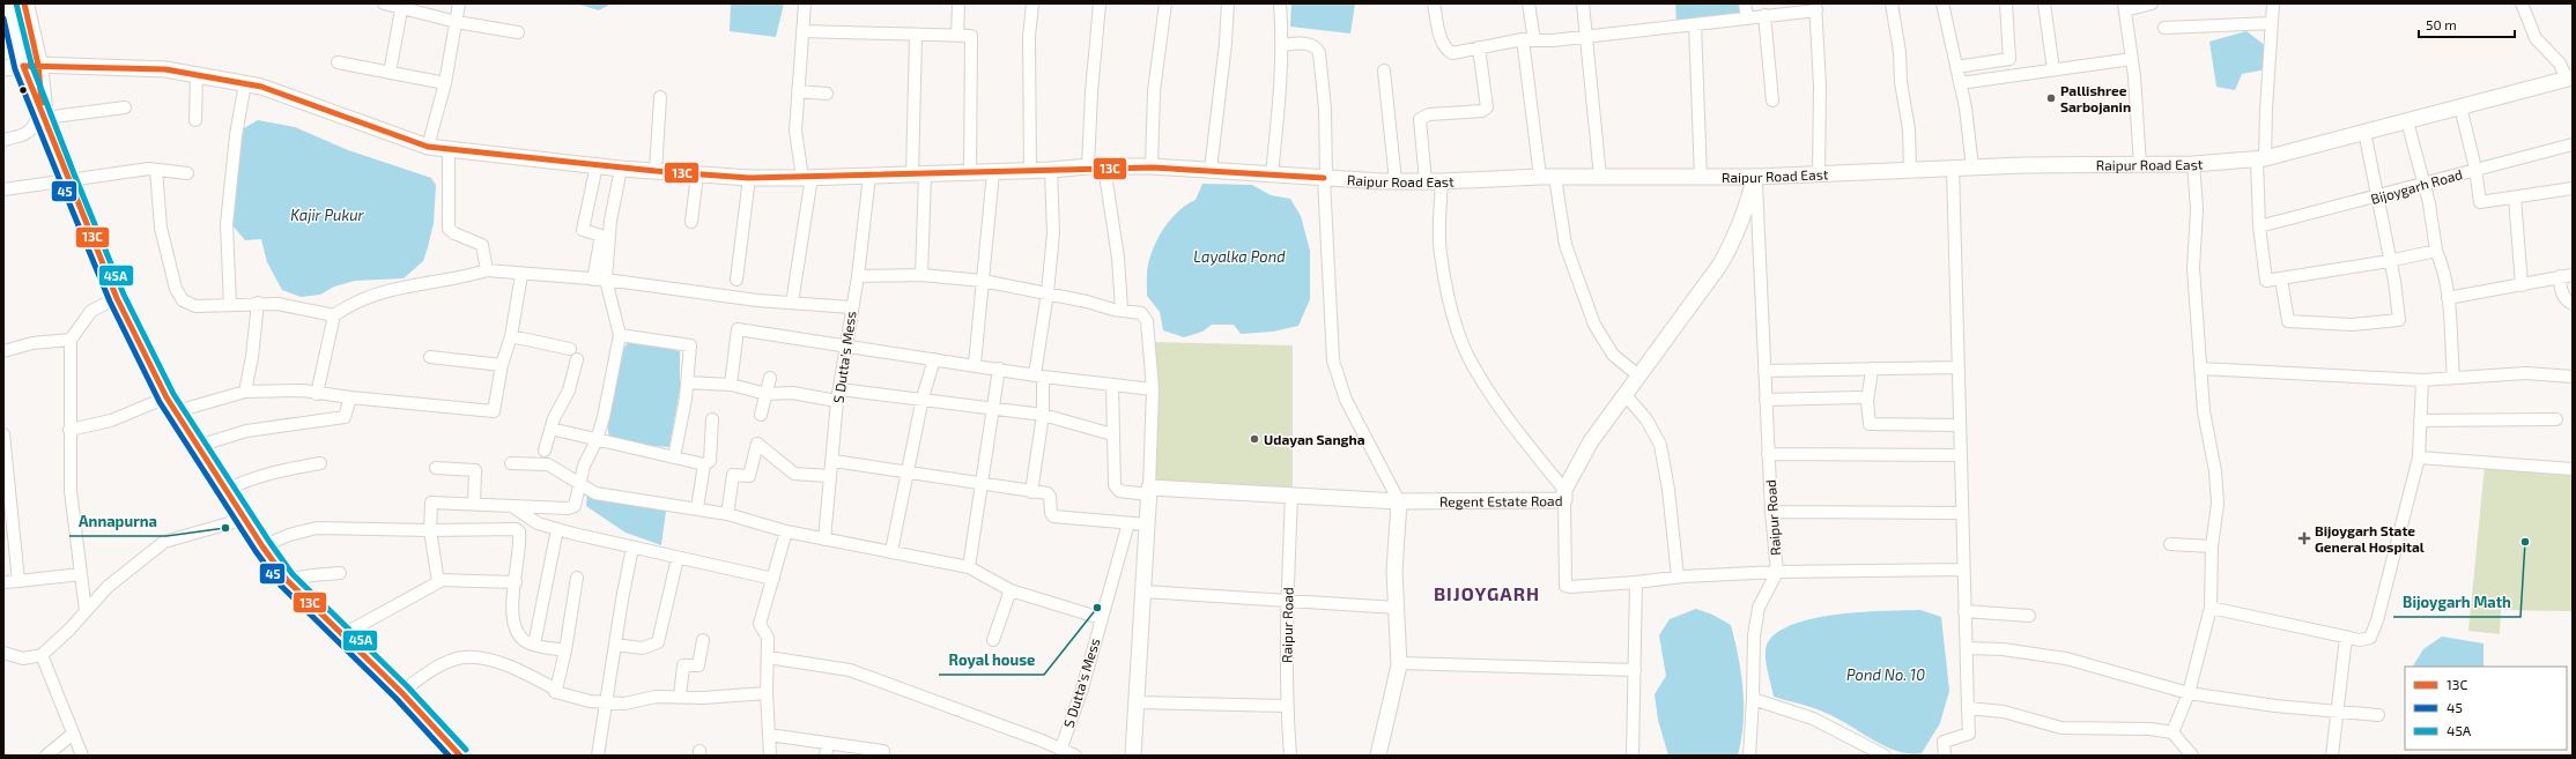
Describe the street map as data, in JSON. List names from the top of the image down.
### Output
{
  "streets": {
    "street": [
      "Raipur Road East",
      "Bijoygarh Road",
      "S Dutta's Mess",
      "Regent Estate Road",
      "Raipur Road"
    ]
  },
  "crossings": [
    ["Raipur Road East", "S Dutta's Mess"],
    ["Raipur Road East", "Regent Estate Road"],
    ["Raipur Road East", "Raipur Road"],
    ["Regent Estate Road", "Raipur Road"]
  ],
  "districts": ["BIJOYGARH"],
  "water": ["Kajir Pukur", "Layalka Pond", "Pond No. 10"],
  "places": {
    "other": [
      "Pallishree Sarbojanin",
      "Udayan Sangha",
      "Annapurna",
      "Bijoygarh Math",
      "Royal house"
    ],
    "health": ["Bijoygarh State General Hospital"]
  },
  "lines": ["transit line 13C", "transit line 45A", "transit line 45"],
  "legend": ["13C", "45", "45A"],
  "scale_bar": "50 m"
}
